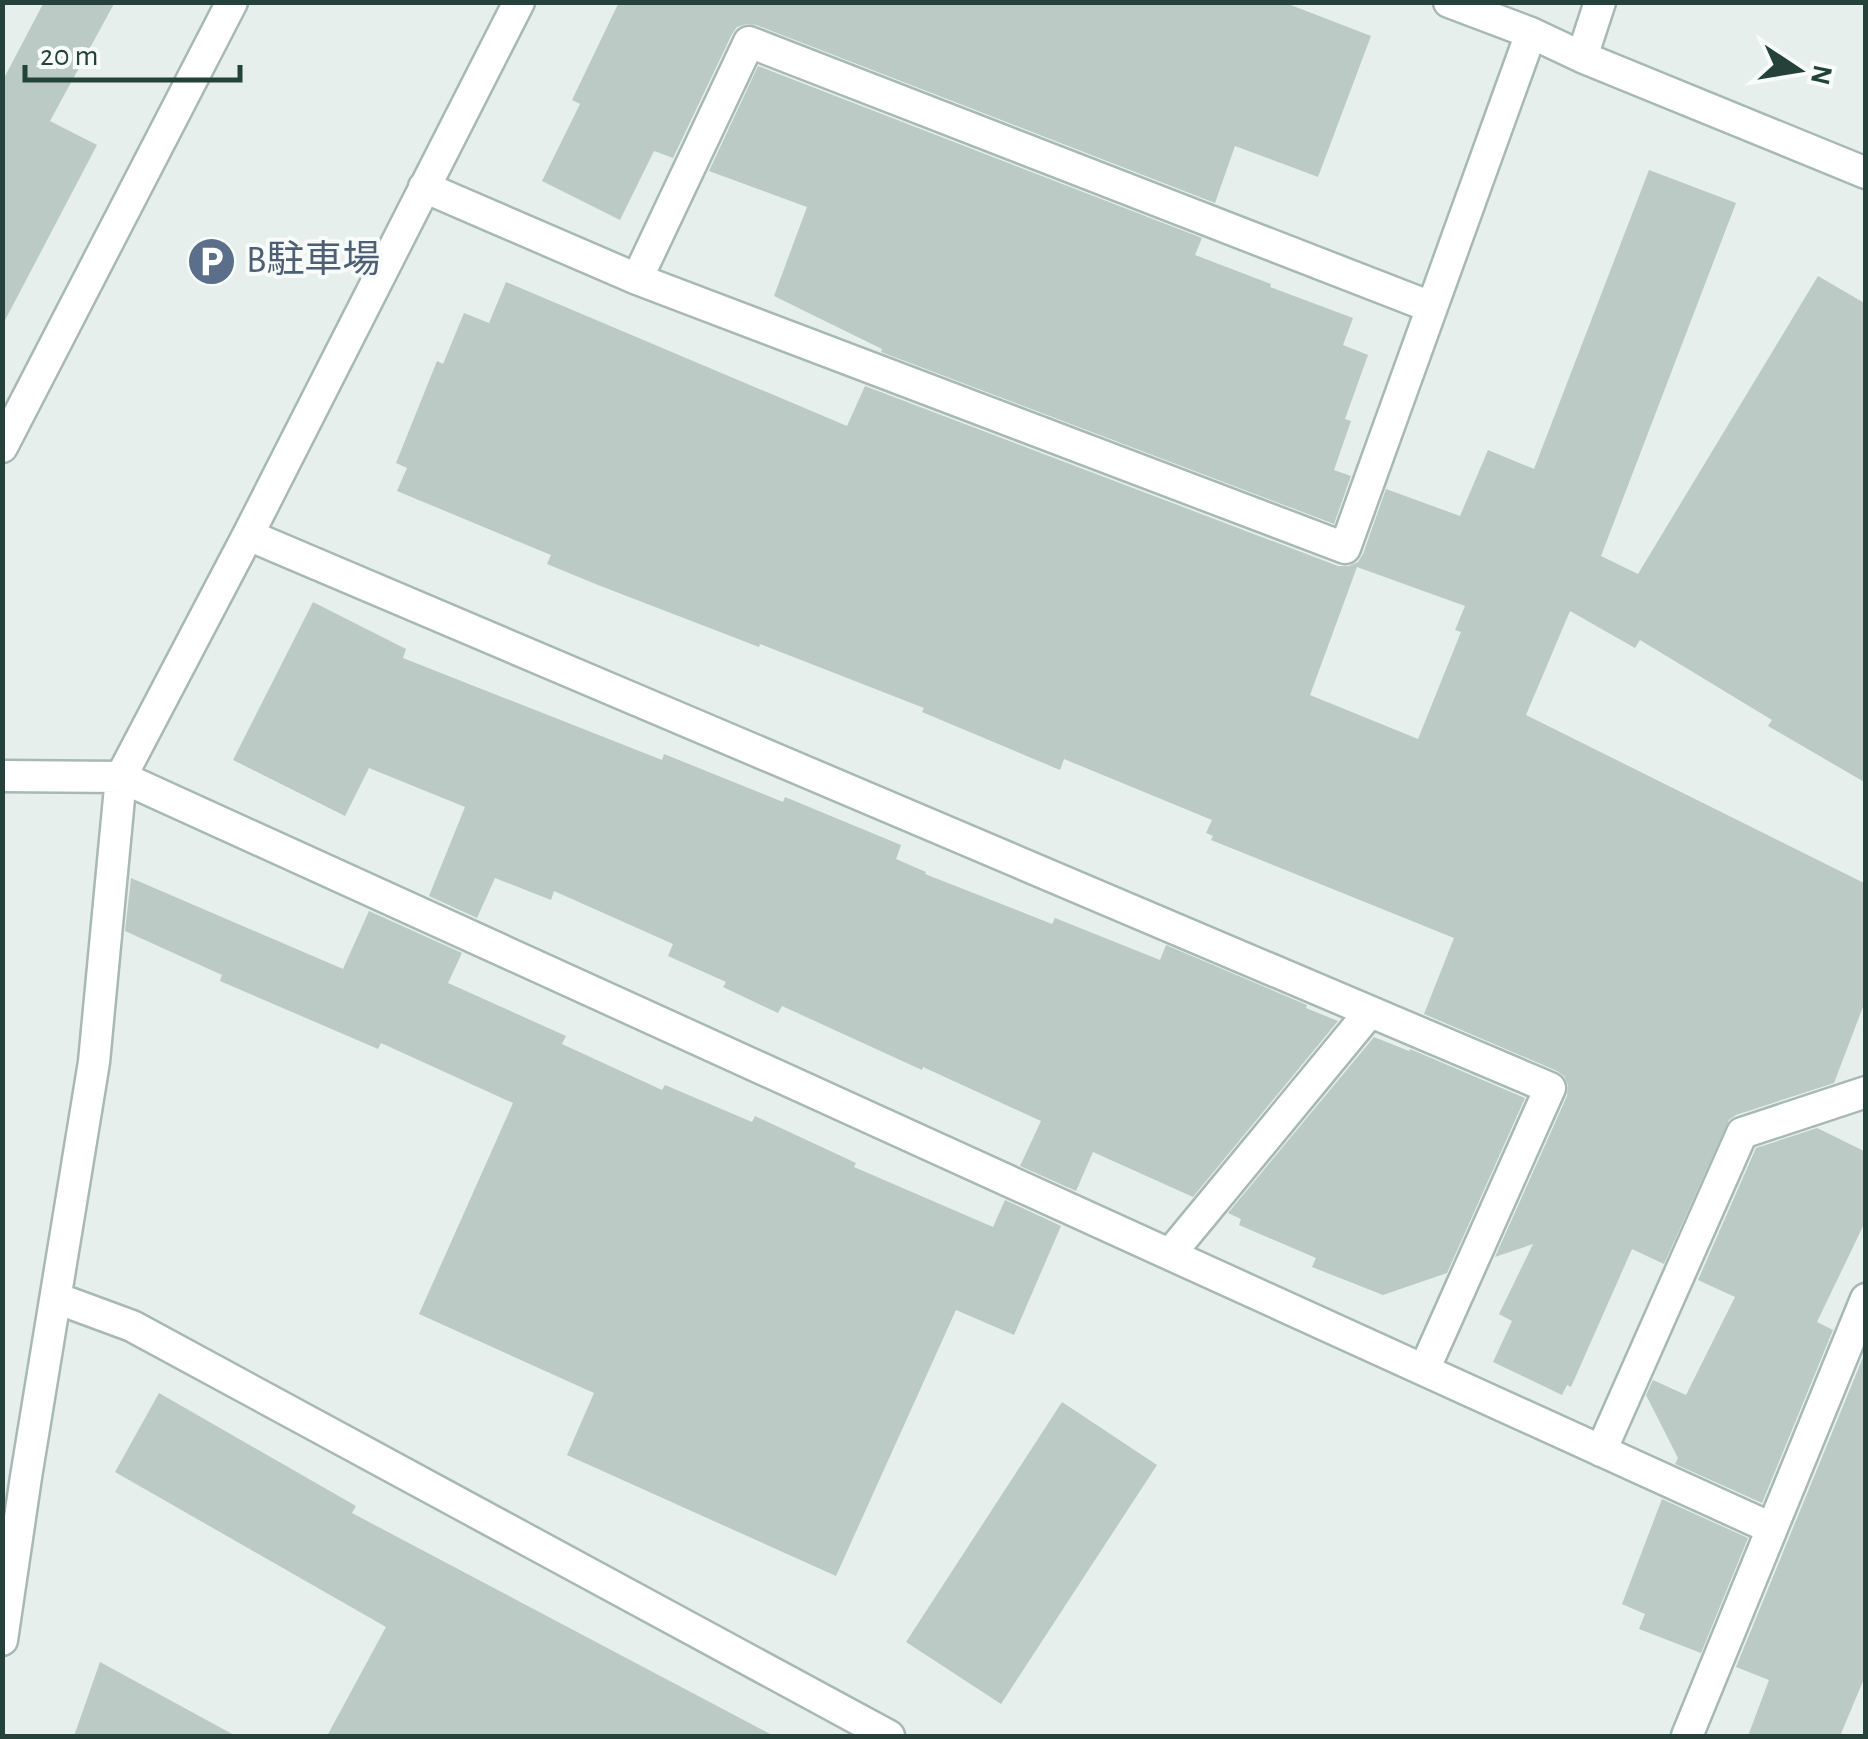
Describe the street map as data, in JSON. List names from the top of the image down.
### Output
{
  "places": {
    "parking": ["B駐車場"]
  },
  "scale_bar": "20 m",
  "north": "right"
}
